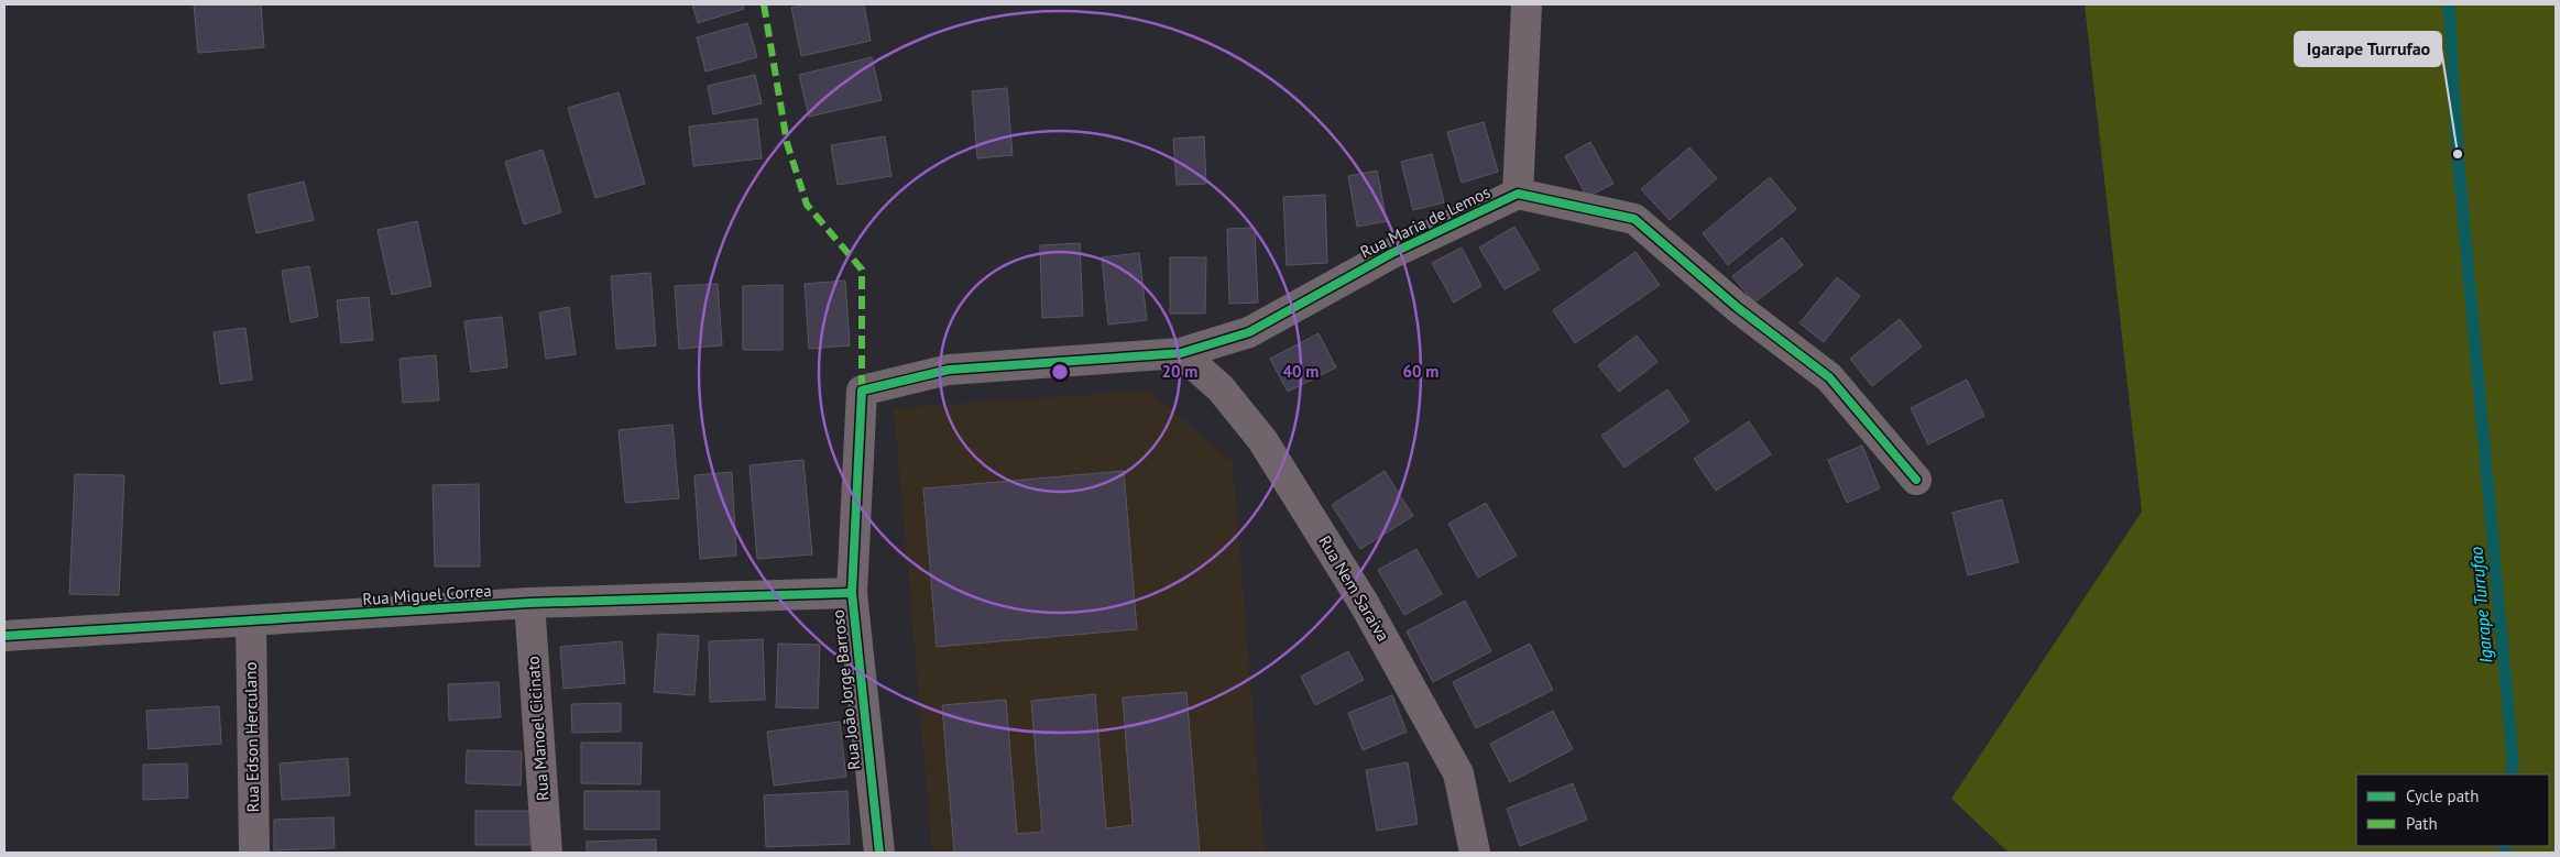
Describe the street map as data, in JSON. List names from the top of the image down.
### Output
{
  "streets": {
    "street": [
      "Rua Maria de Lemos",
      "Rua Nem Saraiva",
      "Rua Miguel Correa",
      "Rua João Jorge Barroso",
      "Rua Manoel Cicinato",
      "Rua Edson Herculano"
    ]
  },
  "crossings": [
    ["Rua Maria de Lemos", "Rua Nem Saraiva"],
    ["Rua Maria de Lemos", "Rua João Jorge Barroso"],
    ["Rua Miguel Correa", "Rua João Jorge Barroso"],
    ["Rua Miguel Correa", "Rua Manoel Cicinato"],
    ["Rua Miguel Correa", "Rua Edson Herculano"]
  ],
  "water": ["Igarape Turrufao"],
  "places": ["Igarape Turrufao"],
  "legend": ["Cycle path", "Path"],
  "rings": ["20 m", "40 m", "60 m"]
}
